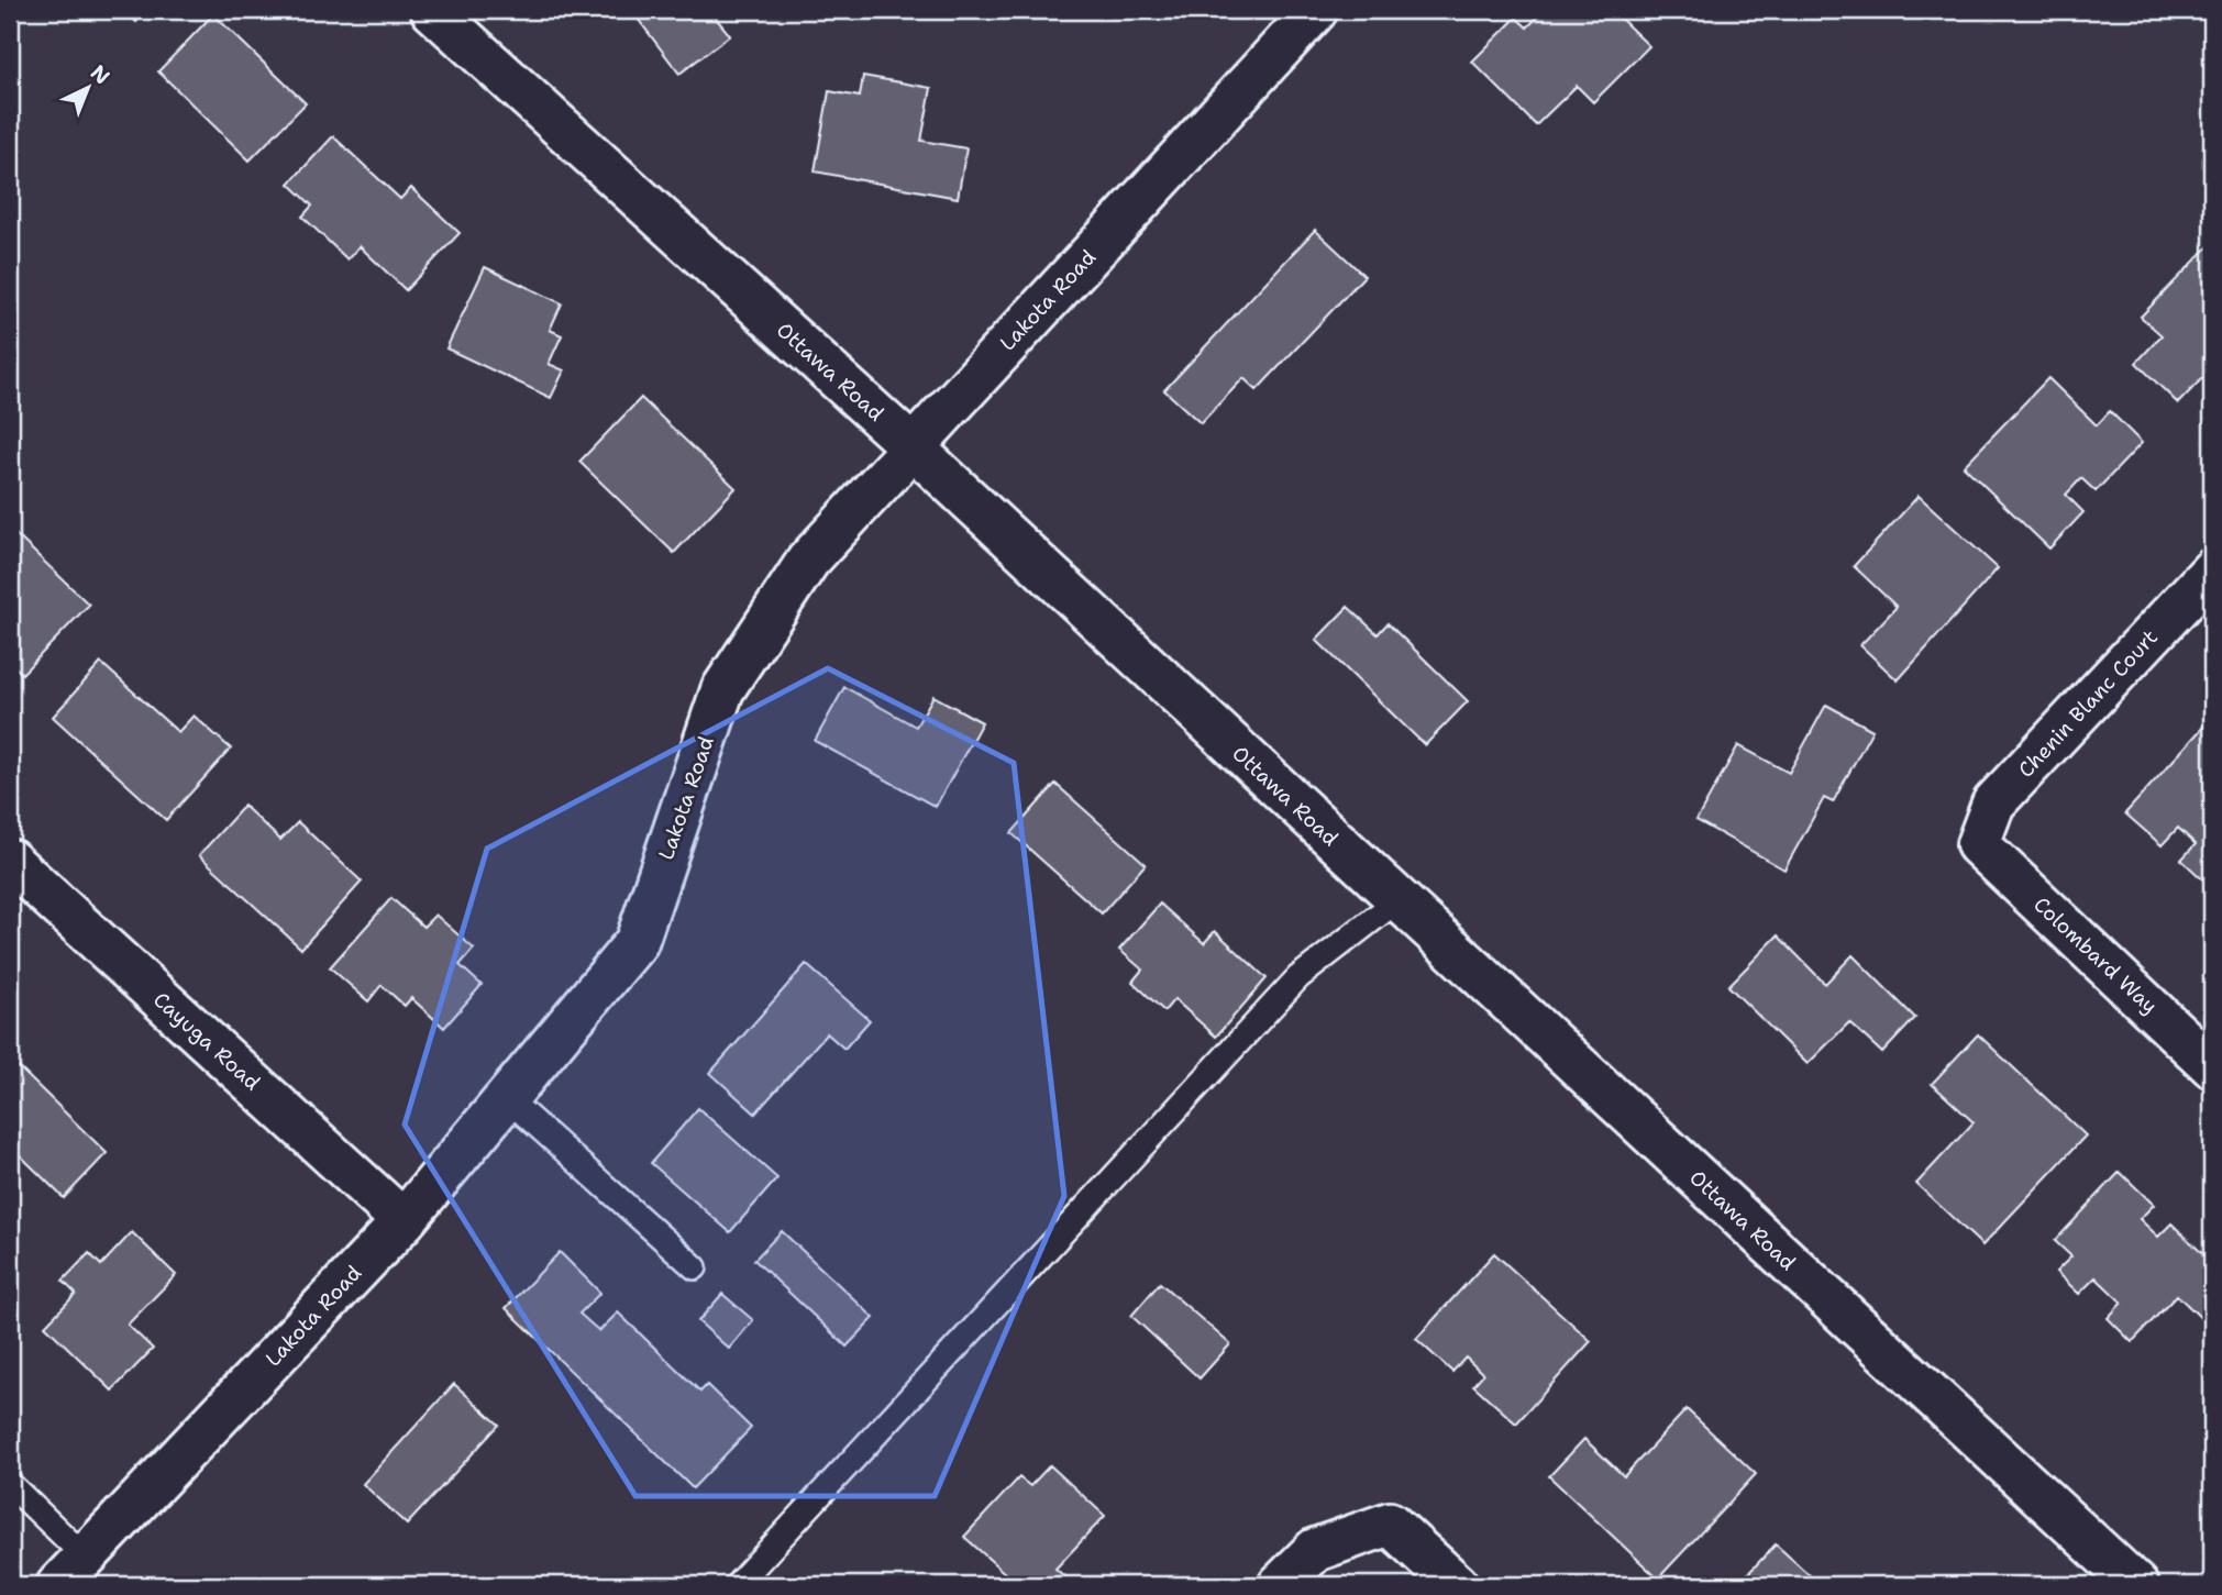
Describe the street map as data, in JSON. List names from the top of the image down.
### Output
{
  "streets": {
    "street": [
      "Lakota Road",
      "Ottawa Road",
      "Chenin Blanc Court",
      "Colombard Way",
      "Cayuga Road"
    ]
  },
  "crossings": [
    ["Lakota Road", "Ottawa Road"],
    ["Lakota Road", "Cayuga Road"],
    ["Chenin Blanc Court", "Colombard Way"]
  ],
  "north": "top right"
}
